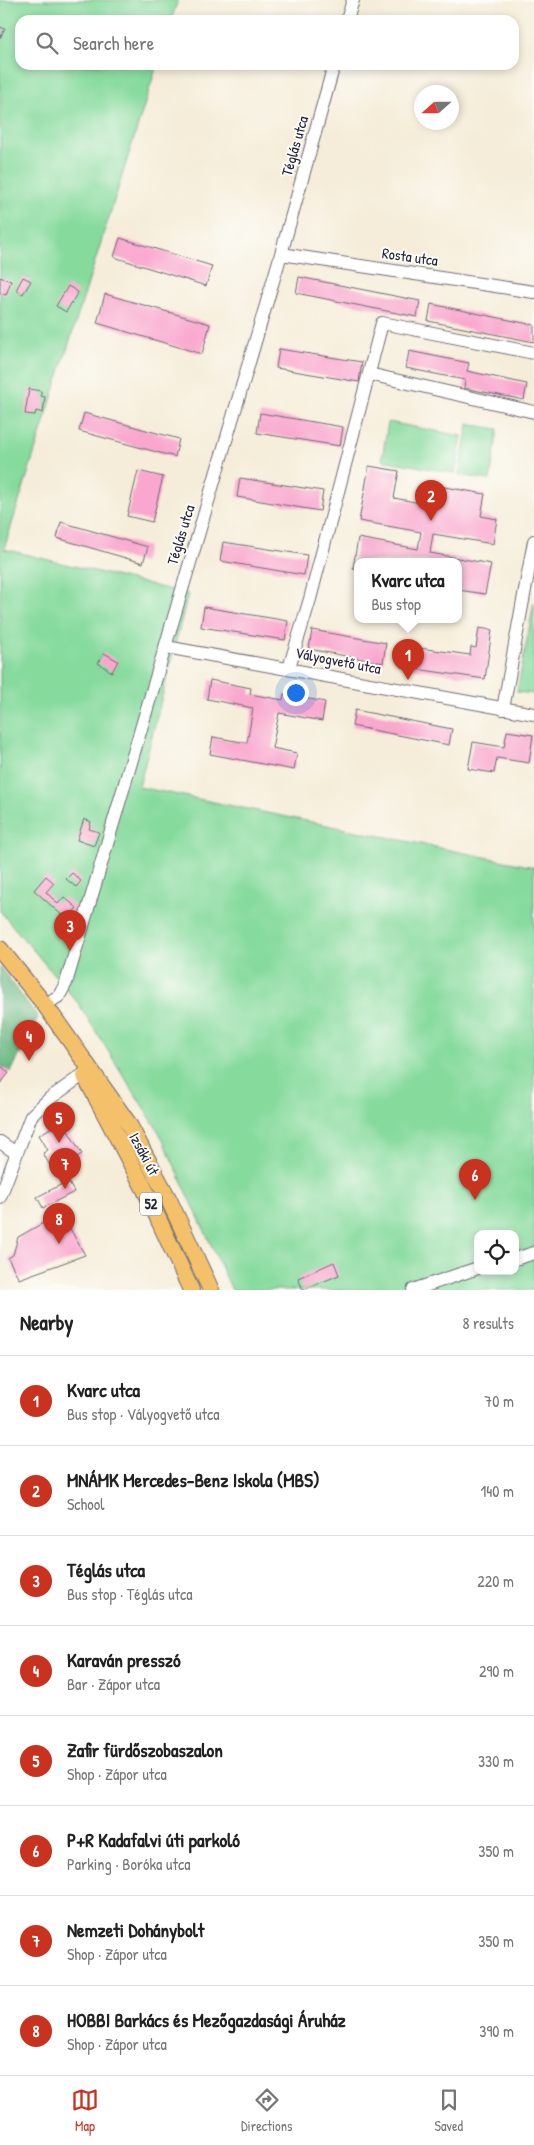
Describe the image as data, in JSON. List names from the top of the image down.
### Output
{
  "streets": {
    "main road": ["Izsáki út", "52"],
    "street": ["Téglás utca", "Rosta utca", "Vályogvető utca"]
  },
  "crossings": [
    ["Téglás utca", "Rosta utca"],
    ["Téglás utca", "Vályogvető utca"],
    ["Téglás utca", "Izsáki út"]
  ],
  "north": "left",
  "page": {
    "search": "Search here",
    "pins": [
      "2",
      "1",
      "3",
      "4",
      "5",
      "7",
      "6",
      "8"
    ],
    "popup": ["Kvarc utca", "Bus stop"],
    "heading": ["Nearby", "8 results"],
    "list": [
      {
        "mark": "1",
        "name": "Kvarc utca",
        "note": "Bus stop · Vályogvető utca",
        "value": "70 m"
      },
      {
        "mark": "2",
        "name": "MNÁMK Mercedes-Benz Iskola (MBS)",
        "note": "School",
        "value": "140 m"
      },
      {
        "mark": "3",
        "name": "Téglás utca",
        "note": "Bus stop · Téglás utca",
        "value": "220 m"
      },
      {
        "mark": "4",
        "name": "Karaván presszó",
        "note": "Bar · Zápor utca",
        "value": "290 m"
      },
      {
        "mark": "5",
        "name": "Zafir fürdőszobaszalon",
        "note": "Shop · Zápor utca",
        "value": "330 m"
      },
      {
        "mark": "6",
        "name": "P+R Kadafalvi úti parkoló",
        "note": "Parking · Boróka utca",
        "value": "350 m"
      },
      {
        "mark": "7",
        "name": "Nemzeti Dohánybolt",
        "note": "Shop · Zápor utca",
        "value": "350 m"
      },
      {
        "mark": "8",
        "name": "HOBBI Barkács és Mezőgazdasági Áruház",
        "note": "Shop · Zápor utca",
        "value": "390 m"
      }
    ],
    "nav": ["Map", "Directions", "Saved"]
  }
}
